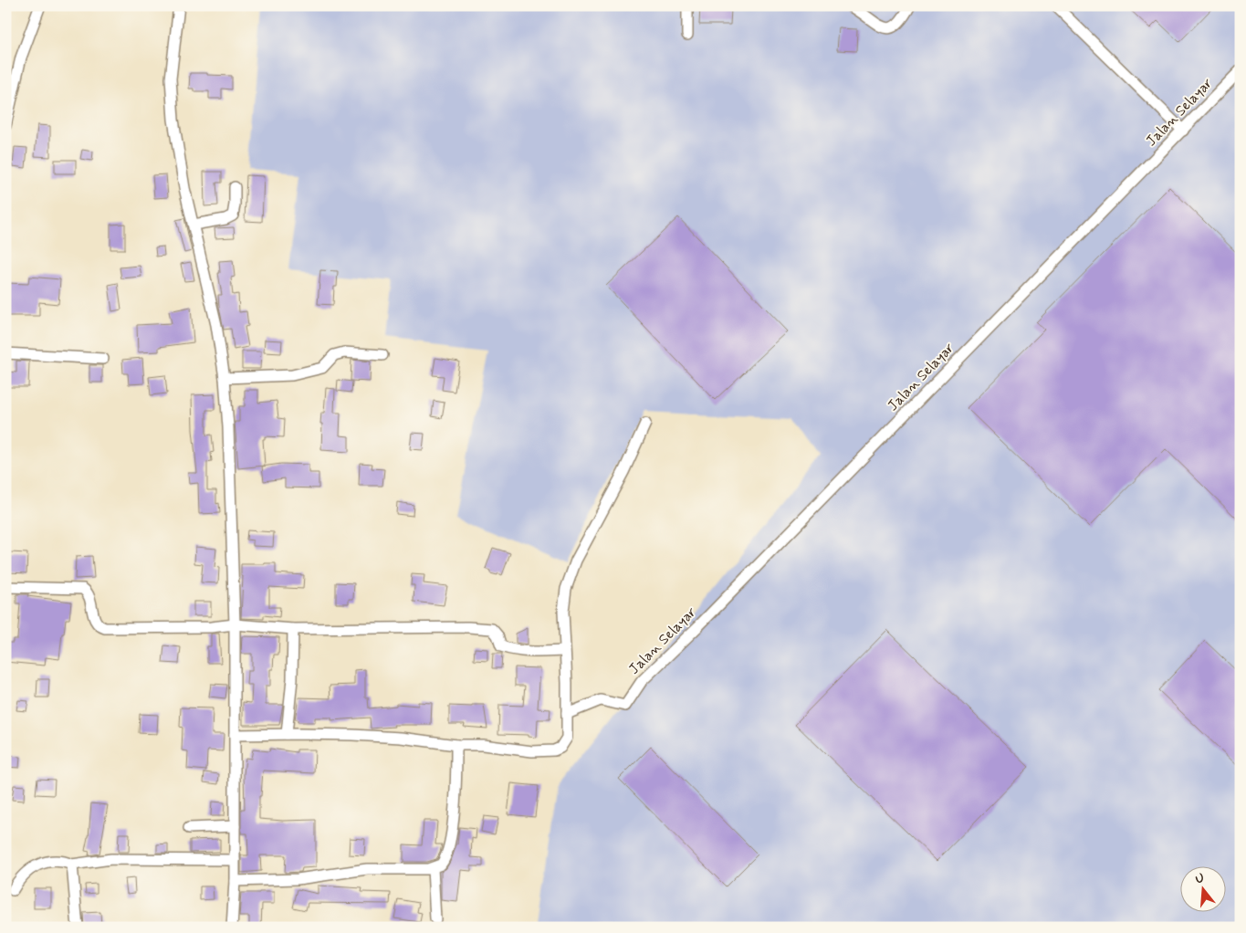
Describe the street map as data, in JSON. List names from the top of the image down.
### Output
{
  "streets": {
    "street": ["Jalan Selayar"]
  },
  "north": "top"
}
